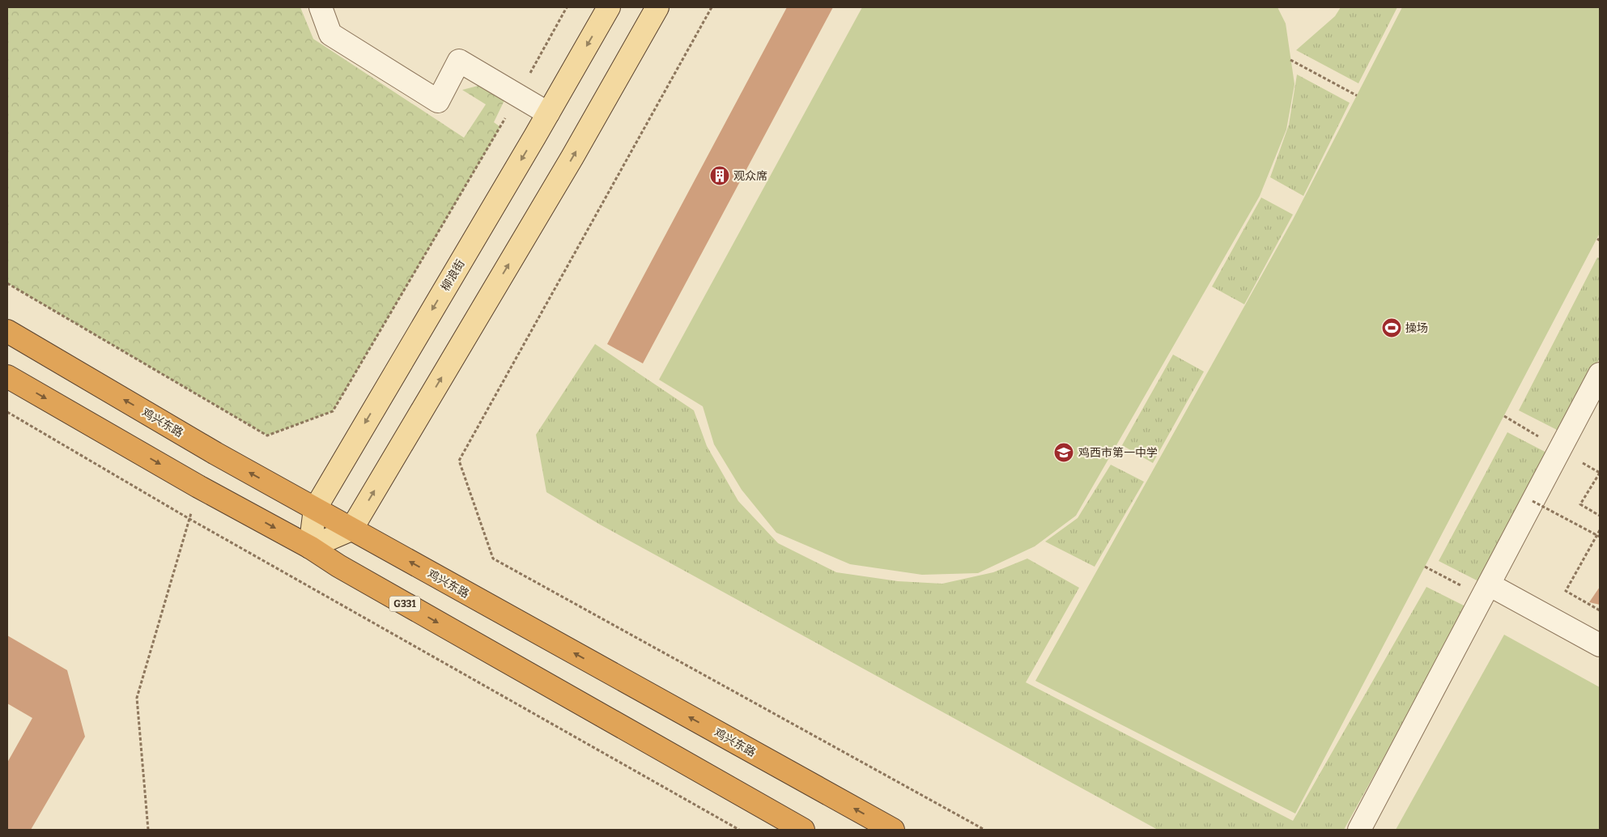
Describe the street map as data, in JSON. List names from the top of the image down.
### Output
{
  "streets": {
    "highway": ["鸡兴东路", "G331"],
    "main road": ["柳浪街"]
  },
  "crossings": [
    ["柳浪街", "鸡兴东路"],
    ["柳浪街", "G331"]
  ],
  "places": {
    "building": ["观众席"],
    "sports": ["操场"],
    "school or university": ["鸡西市第一中学"]
  }
}
